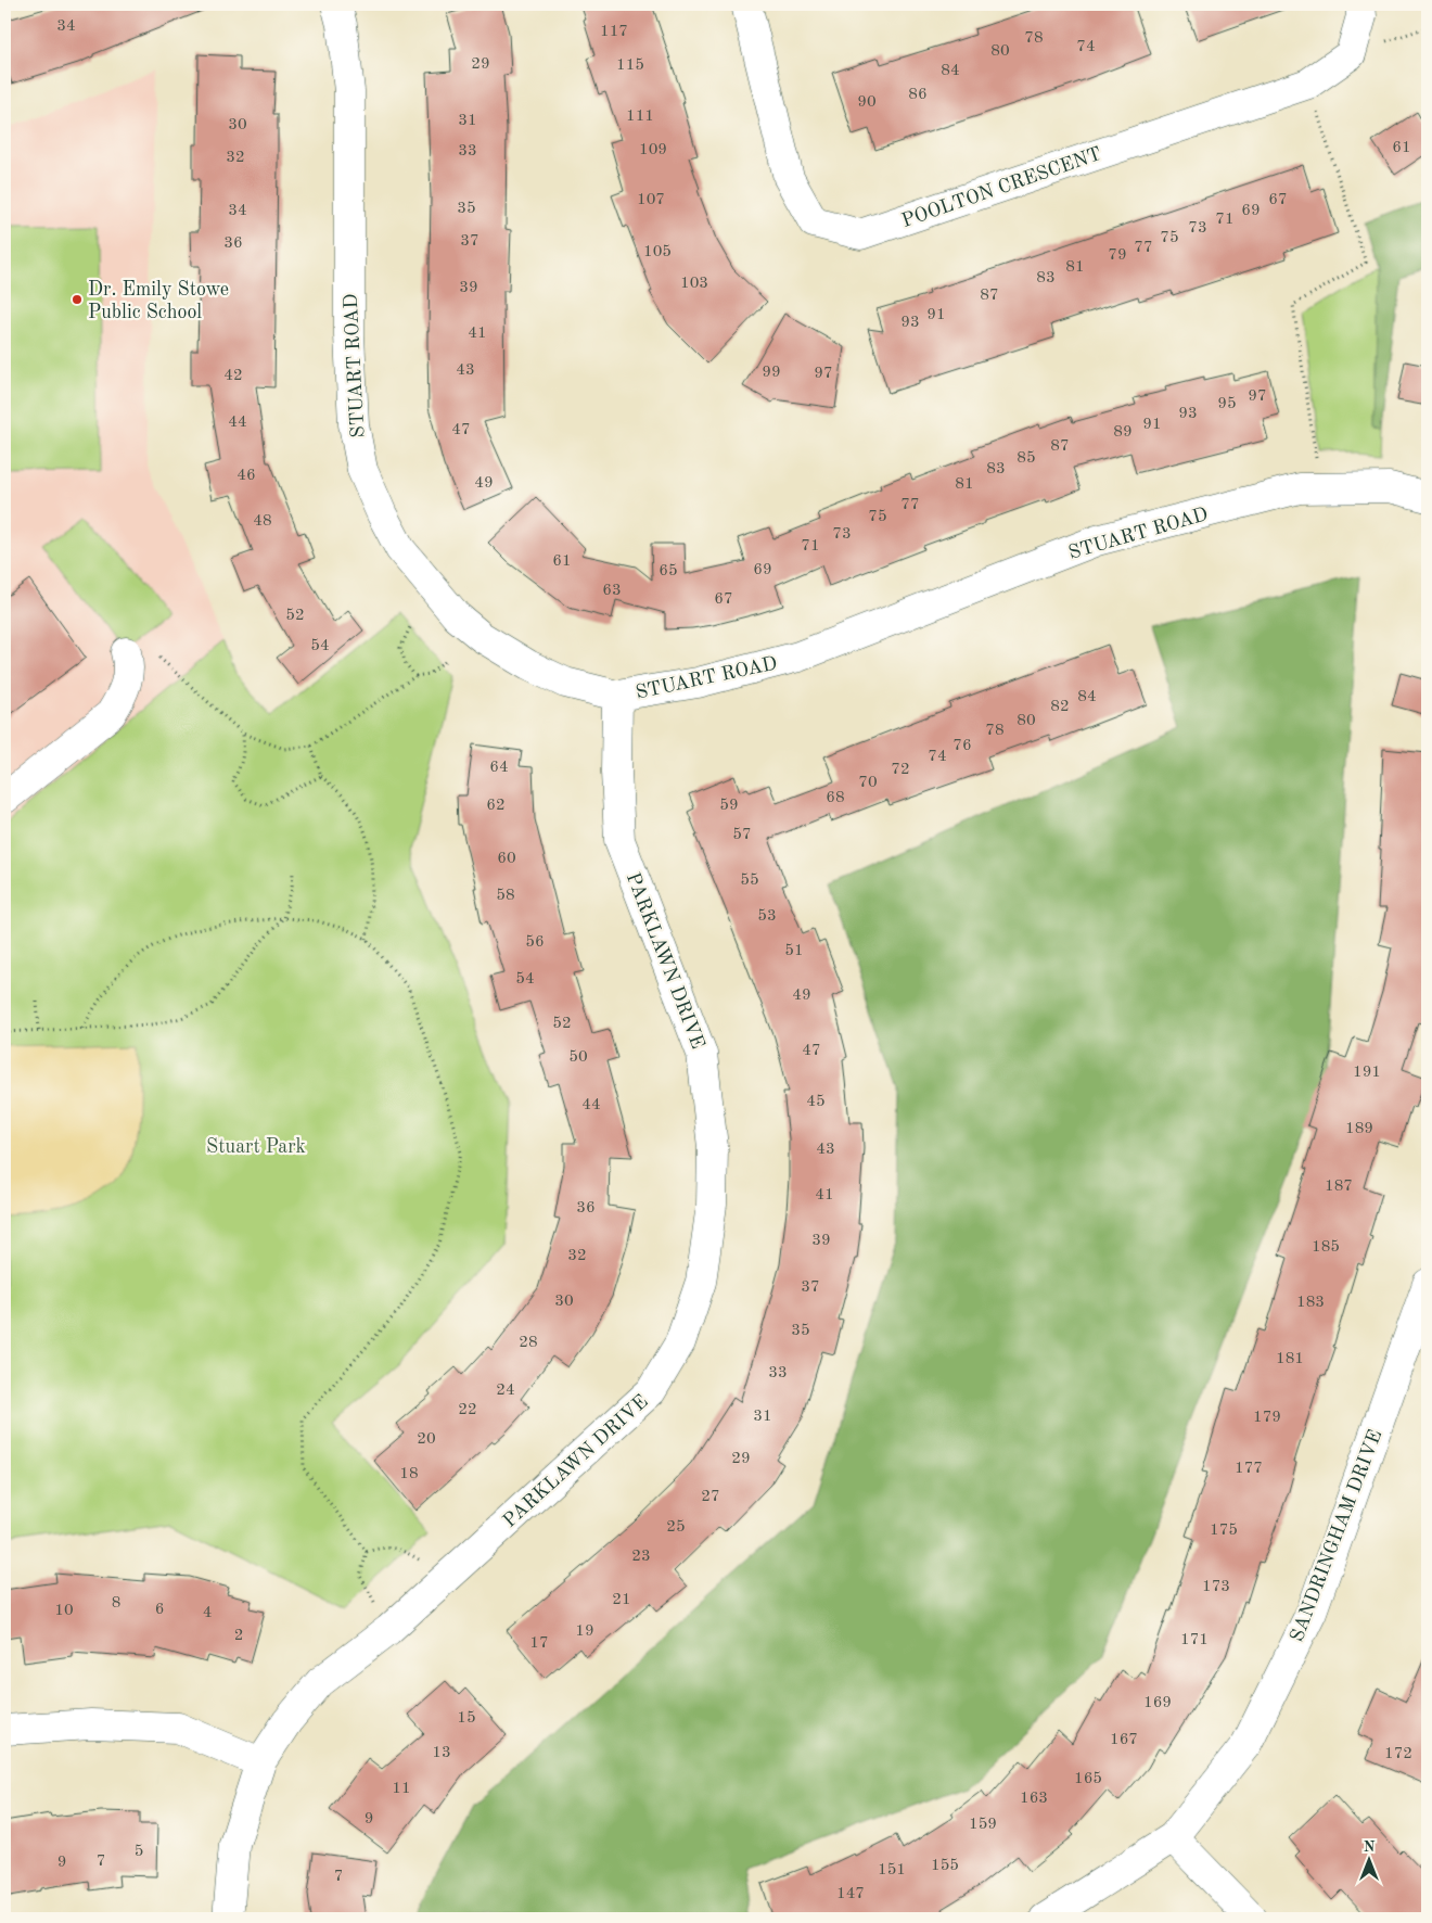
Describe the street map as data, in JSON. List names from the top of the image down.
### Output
{
  "streets": {
    "street": [
      "POOLTON CRESCENT",
      "STUART ROAD",
      "PARKLAWN DRIVE",
      "SANDRINGHAM DRIVE"
    ]
  },
  "crossings": [
    ["STUART ROAD", "PARKLAWN DRIVE"]
  ],
  "parks": ["Stuart Park"],
  "places": ["Dr. Emily Stowe Public School"],
  "house_numbers": [
    "34",
    "117",
    "78",
    "74",
    "80",
    "29",
    "115",
    "84",
    "86",
    "90",
    "111",
    "31",
    "30",
    "61",
    "109",
    "33",
    "32",
    "107",
    "67",
    "35",
    "34",
    "69",
    "71",
    "73",
    "75",
    "37",
    "36",
    "77",
    "105",
    "79",
    "81",
    "83",
    "103",
    "39",
    "87",
    "91",
    "93",
    "41",
    "43",
    "99",
    "97",
    "42",
    "97",
    "95",
    "93",
    "44",
    "91",
    "47",
    "89",
    "87",
    "85",
    "83",
    "46",
    "49",
    "81",
    "77",
    "75",
    "48",
    "73",
    "71",
    "61",
    "69",
    "65",
    "63",
    "67",
    "52",
    "54",
    "84",
    "82",
    "80",
    "78",
    "76",
    "74",
    "64",
    "72",
    "70",
    "68",
    "62",
    "59",
    "57",
    "60",
    "55",
    "58",
    "53",
    "56",
    "51",
    "54",
    "49",
    "52",
    "47",
    "50",
    "191",
    "45",
    "44",
    "189",
    "43",
    "187",
    "41",
    "36",
    "39",
    "185",
    "32",
    "37",
    "30",
    "183",
    "35",
    "28",
    "181",
    "33",
    "24",
    "22",
    "31",
    "179",
    "20",
    "29",
    "177",
    "18",
    "27",
    "25",
    "175",
    "23",
    "173",
    "21",
    "8",
    "6",
    "10",
    "4",
    "19",
    "2",
    "171",
    "17",
    "169",
    "15",
    "167",
    "13",
    "172",
    "165",
    "11",
    "163",
    "9",
    "159",
    "5",
    "7",
    "9",
    "155",
    "151",
    "7",
    "147"
  ],
  "north": "top"
}
